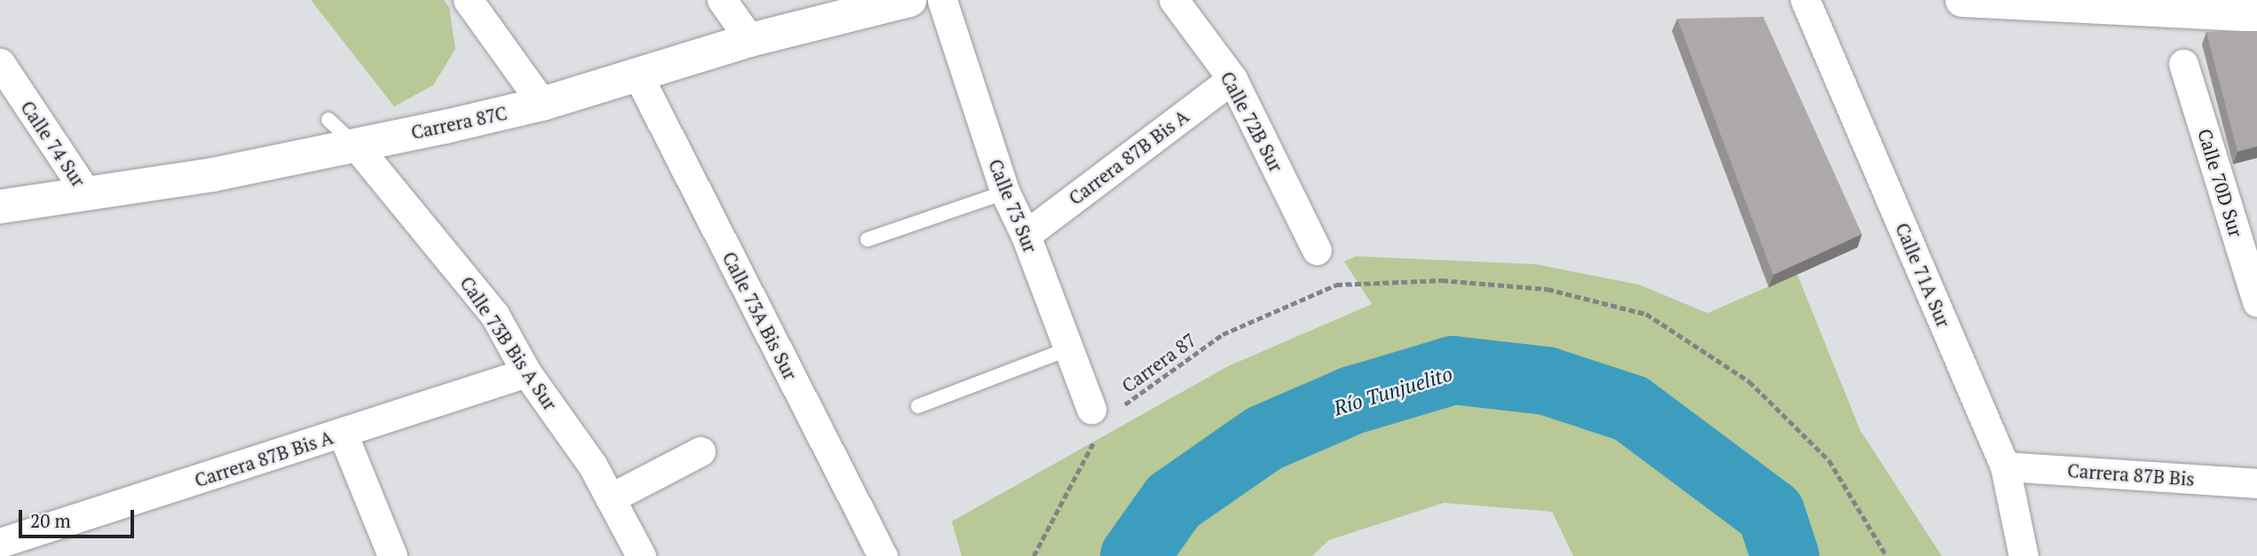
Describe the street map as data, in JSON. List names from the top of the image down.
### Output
{
  "streets": {
    "street": [
      "Calle 72B Sur",
      "Carrera 87C",
      "Calle 74 Sur",
      "Carrera 87B Bis A",
      "Calle 70D Sur",
      "Calle 73 Sur",
      "Calle 71A Sur",
      "Calle 73A Bis Sur",
      "Calle 73B Bis A Sur",
      "Carrera 87B Bis"
    ],
    "path": ["Carrera 87"]
  },
  "crossings": [
    ["Calle 72B Sur", "Carrera 87B Bis A"],
    ["Carrera 87C", "Calle 74 Sur"],
    ["Carrera 87C", "Calle 73A Bis Sur"],
    ["Carrera 87C", "Calle 73B Bis A Sur"],
    ["Carrera 87B Bis A", "Calle 73 Sur"],
    ["Carrera 87B Bis A", "Calle 73B Bis A Sur"],
    ["Calle 71A Sur", "Carrera 87B Bis"]
  ],
  "water": ["Río Tunjuelito"],
  "scale_bar": "20 m"
}
